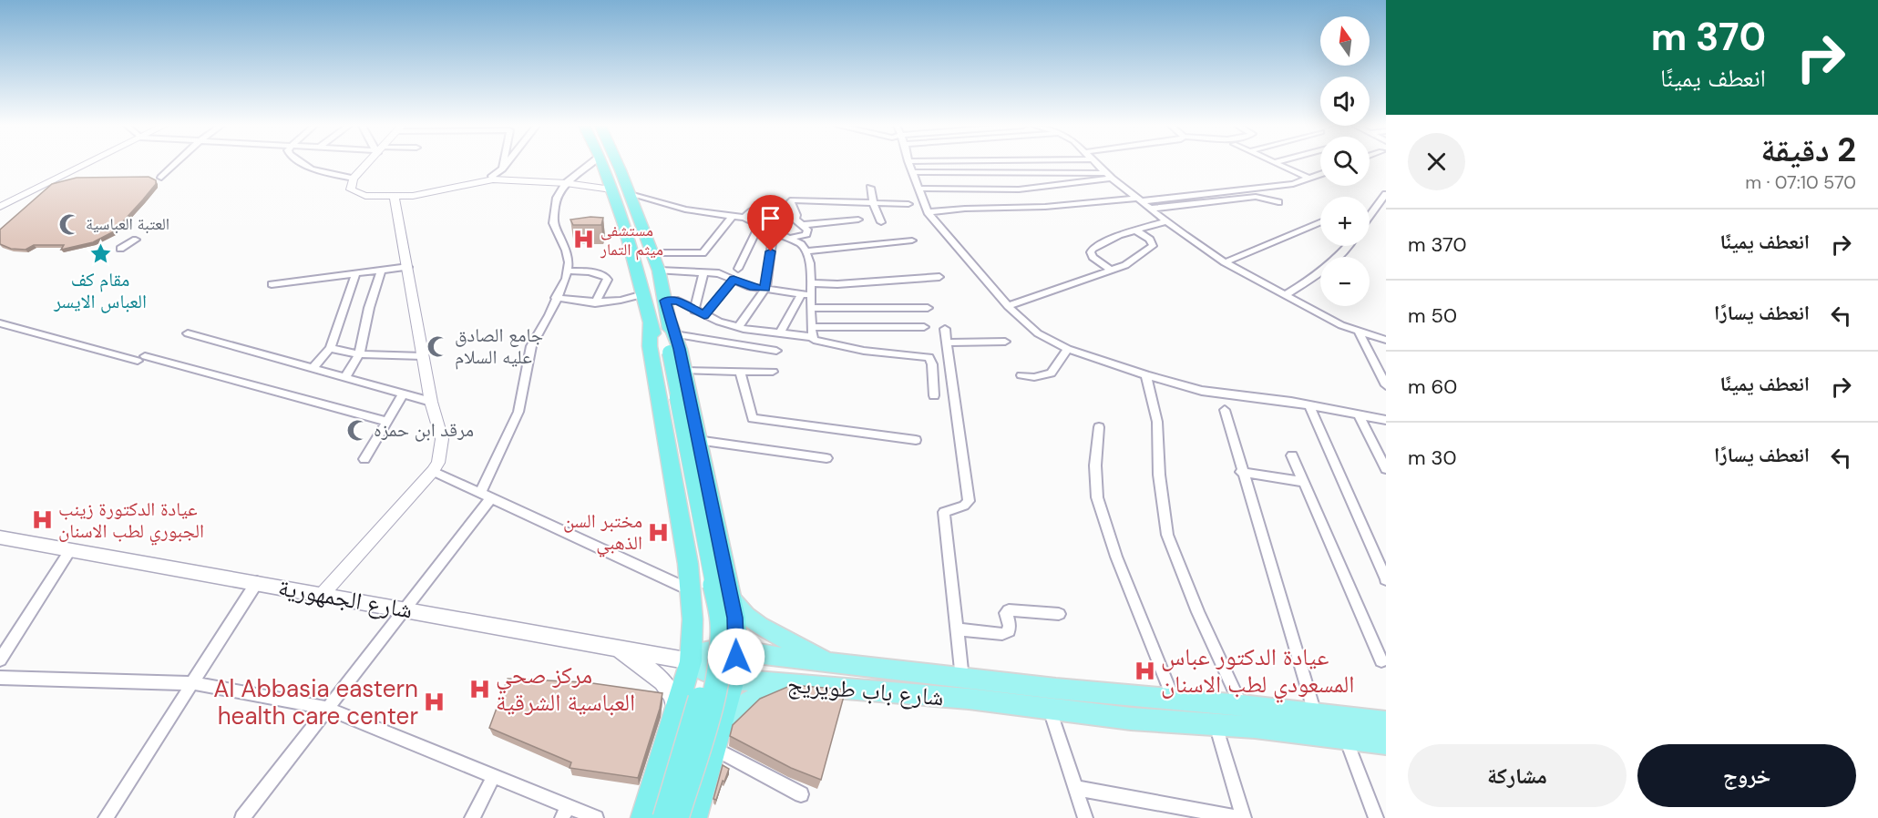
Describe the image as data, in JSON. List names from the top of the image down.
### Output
{
  "streets": {
    "main road": ["شارع الجمهورية", "شارع باب طويريج"]
  },
  "crossings": [
    ["شارع الجمهورية", "شارع باب طويريج"]
  ],
  "places": {
    "mosque": ["العتبة العباسية", "جامع الصادق عليه السلام", "مرقد ابن حمزه"],
    "hospital": [
      "مستشفى ميثم التمار",
      "عيادة الدكتورة زينب الجبوري لطب الاسنان",
      "مختبر السن الذهبي",
      "عيادة الدكتور عباس المسعودي لطب الاسنان",
      "مركز صحي العباسية الشرقية",
      "Al Abbasia eastern health care center"
    ],
    "place": ["مقام كف العباس الايسر"]
  },
  "north": "top",
  "page": {
    "turn": ["370 m", "انعطف يمينًا"],
    "map_buttons": ["+", "−"],
    "heading": ["2 دقيقة", "570 m · 07:10"],
    "list": [
      {
        "name": "انعطف يمينًا",
        "value": "370 m"
      },
      {
        "name": "انعطف يسارًا",
        "value": "50 m"
      },
      {
        "name": "انعطف يمينًا",
        "value": "60 m"
      },
      {
        "name": "انعطف يسارًا",
        "value": "30 m"
      }
    ],
    "buttons": ["خروج", "مشاركة"]
  }
}
